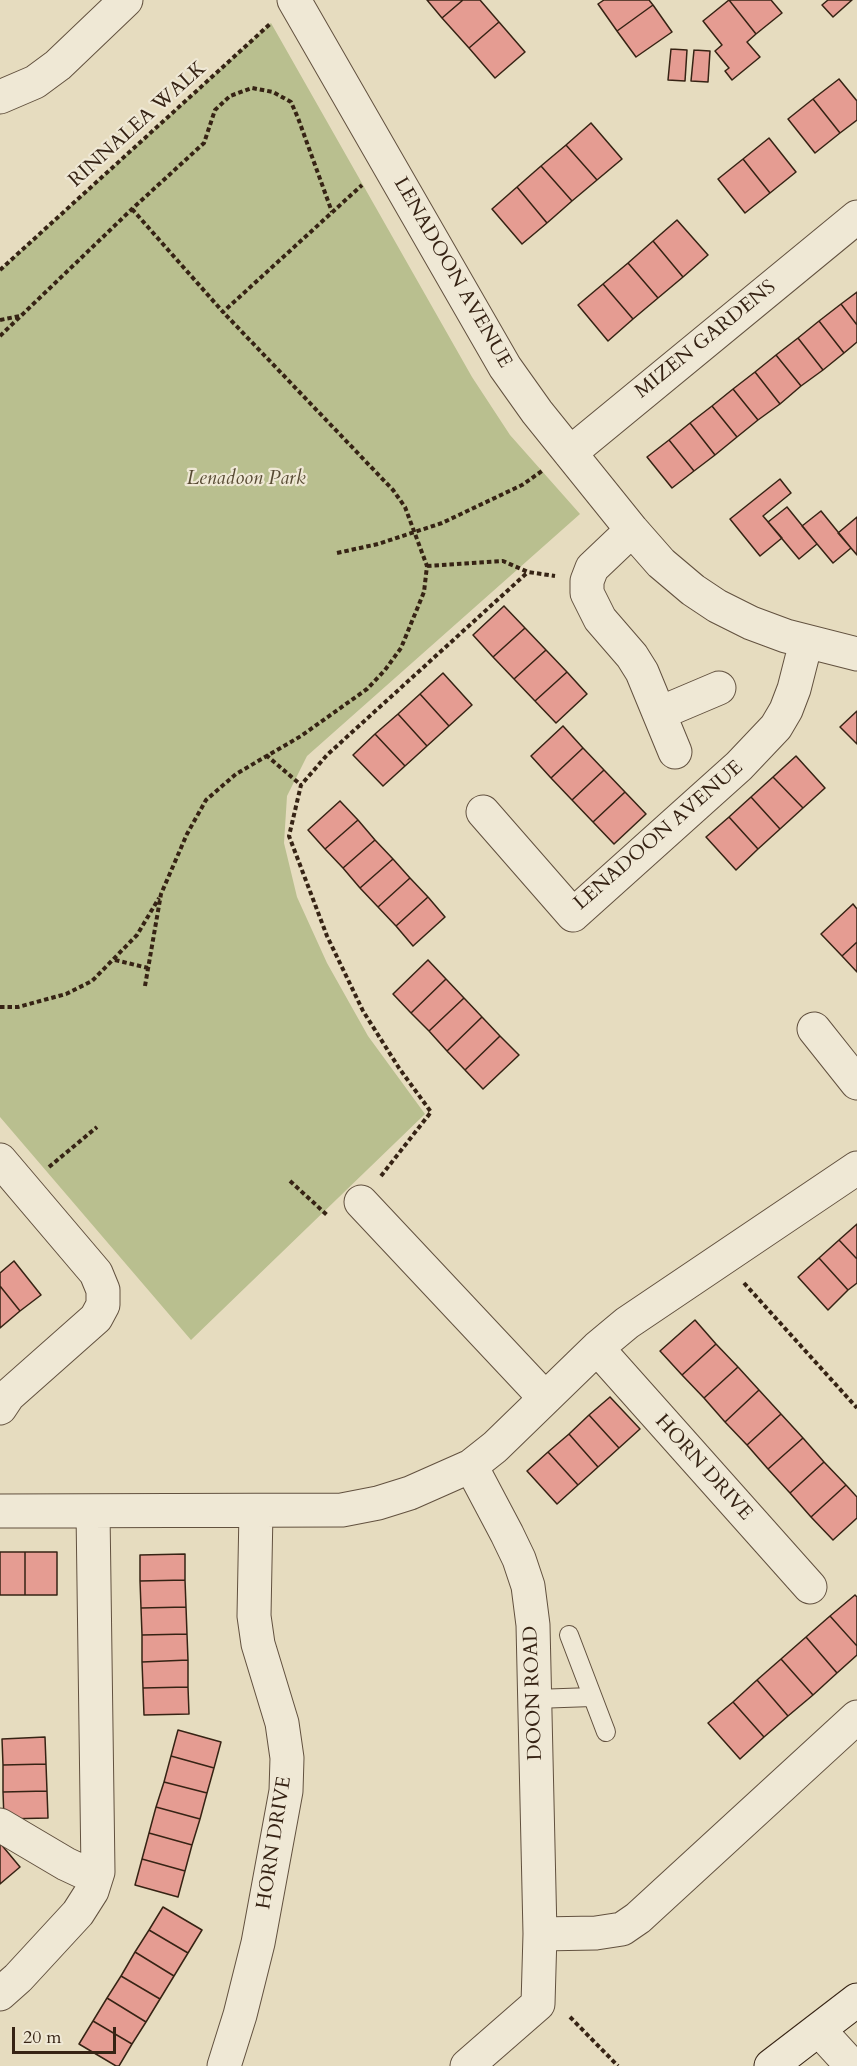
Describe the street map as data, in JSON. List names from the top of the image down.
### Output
{
  "streets": {
    "street": [
      "LENADOON AVENUE",
      "MIZEN GARDENS",
      "HORN DRIVE",
      "DOON ROAD"
    ],
    "path": ["RINNALEA WALK"]
  },
  "crossings": [
    ["RINNALEA WALK", "LENADOON AVENUE"],
    ["LENADOON AVENUE", "MIZEN GARDENS"]
  ],
  "parks": ["Lenadoon Park"],
  "scale_bar": "20 m"
}
